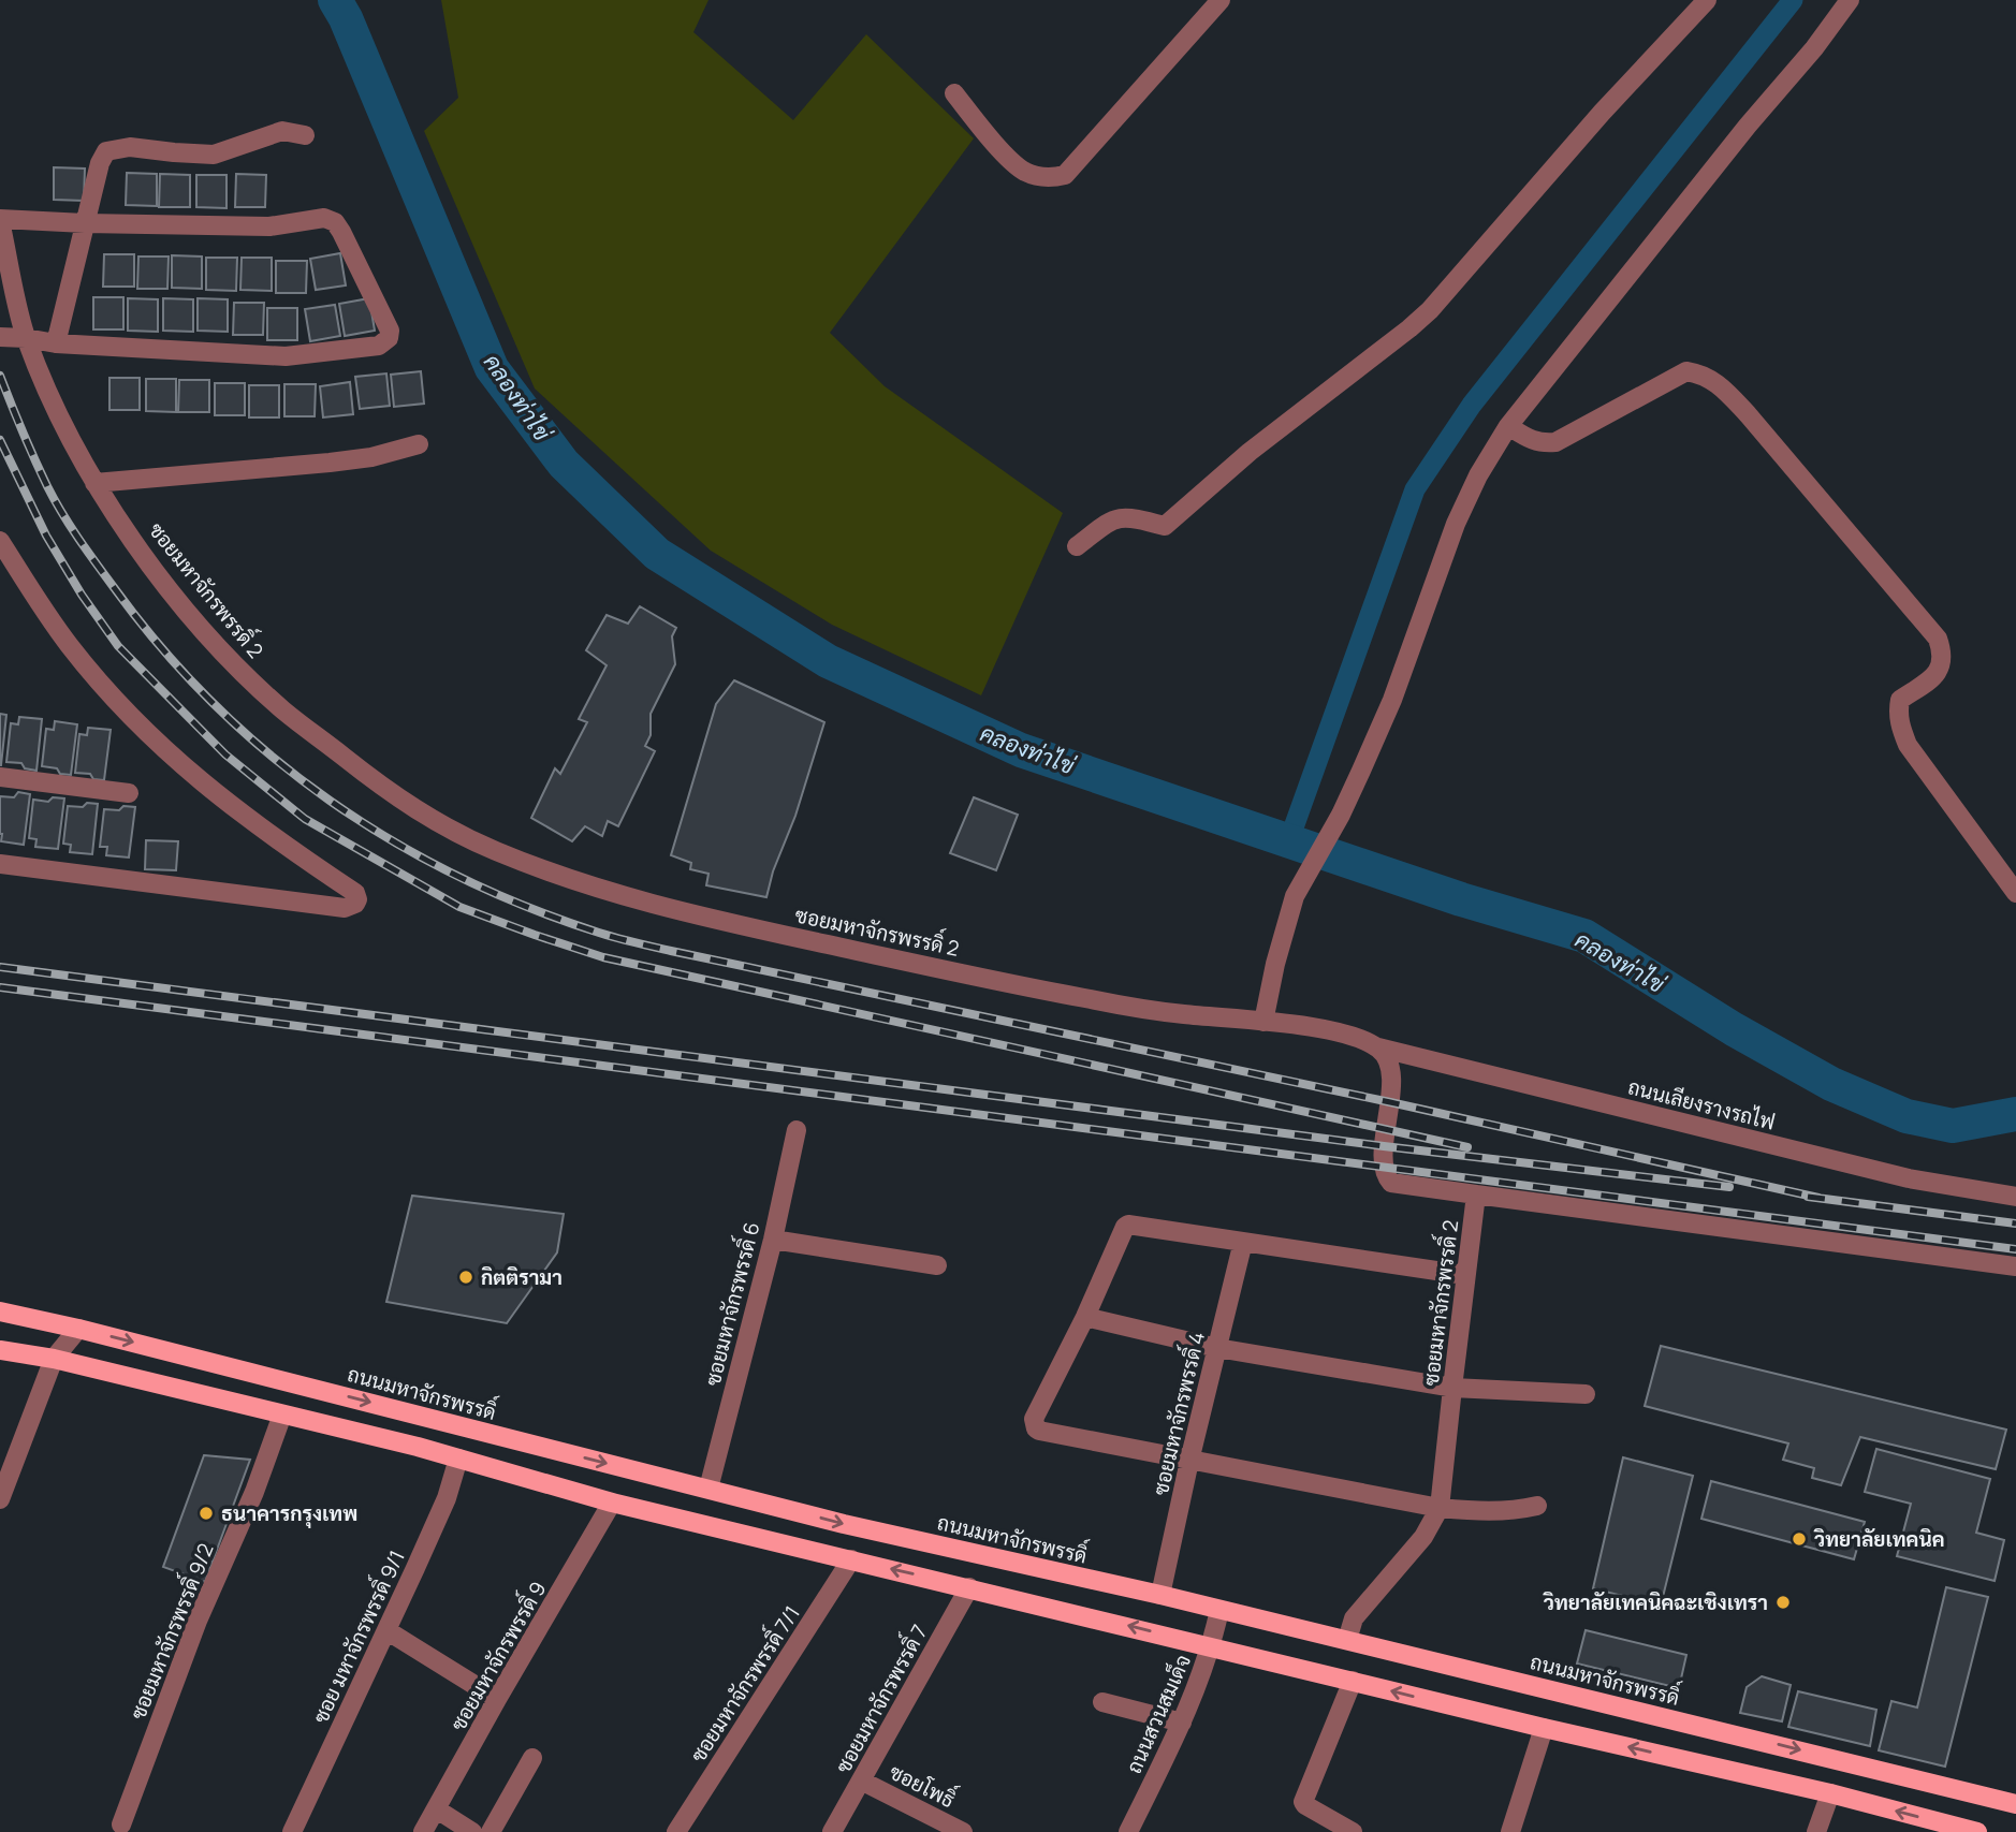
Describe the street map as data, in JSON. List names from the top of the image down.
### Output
{
  "streets": {
    "main road": ["ถนนมหาจักรพรรดิ์"],
    "street": [
      "ซอยมหาจักรพรรดิ์ 2",
      "ถนนเลียงรางรถไฟ",
      "ซอยมหาจักรพรรดิ์ 6",
      "ซอยมหาจักรพรรดิ์ 4",
      "ซอยมหาจักรพรรดิ์ 9/2",
      "ซอย มหาจักรพรรดิ์ 9/1",
      "ซอยมหาจักรพรรดิ์ 9",
      "ซอยมหาจักรพรรดิ์ 7/1",
      "ซอยมหาจักรพรรดิ์ 7",
      "ถนนสวนสมเด็จ",
      "ซอยโพธิ์"
    ]
  },
  "crossings": [
    ["ซอยมหาจักรพรรดิ์ 2", "ถนนเลียงรางรถไฟ"],
    ["ซอยมหาจักรพรรดิ์ 2", "ถนนมหาจักรพรรดิ์"],
    ["ซอยมหาจักรพรรดิ์ 6", "ถนนมหาจักรพรรดิ์"],
    ["ถนนมหาจักรพรรดิ์", "ซอยมหาจักรพรรดิ์ 4"],
    ["ถนนมหาจักรพรรดิ์", "ถนนสวนสมเด็จ"],
    ["ซอยมหาจักรพรรดิ์ 7", "ซอยโพธิ์"]
  ],
  "water": ["คลองท่าไข่"],
  "places": [
    "กิตติรามา",
    "ธนาคารกรุงเทพ",
    "วิทยาลัยเทคนิค",
    "วิทยาลัยเทคนิคฉะเชิงเทรา"
  ]
}
